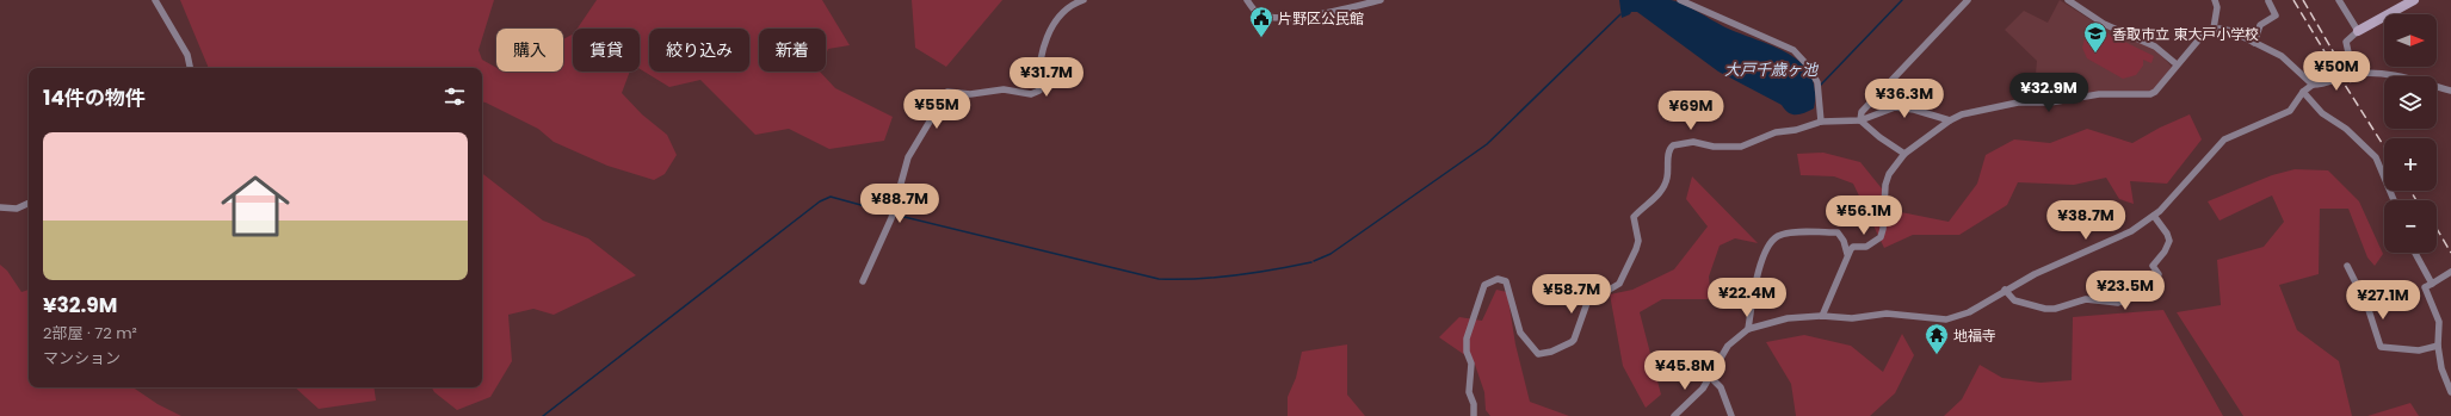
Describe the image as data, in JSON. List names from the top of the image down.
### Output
{
  "water": ["大戸千歳ヶ池"],
  "places": {
    "public building": ["片野区公民館"],
    "school or university": ["香取市立 東大戸小学校"],
    "temple": ["地福寺"]
  },
  "north": "right",
  "page": {
    "map_buttons": ["+", "−"],
    "chip": [
      "購入",
      "賃貸",
      "絞り込み",
      "新着"
    ],
    "price": [
      "¥50M",
      "¥31.7M",
      "¥32.9M",
      "¥36.3M",
      "¥55M",
      "¥69M",
      "¥88.7M",
      "¥56.1M",
      "¥38.7M",
      "¥23.5M",
      "¥58.7M",
      "¥22.4M",
      "¥27.1M",
      "¥45.8M"
    ],
    "heading": "14件の物件",
    "list": [
      {
        "name": "¥32.9M",
        "note": "2部屋 · 72 m² · マンション"
      }
    ]
  }
}
